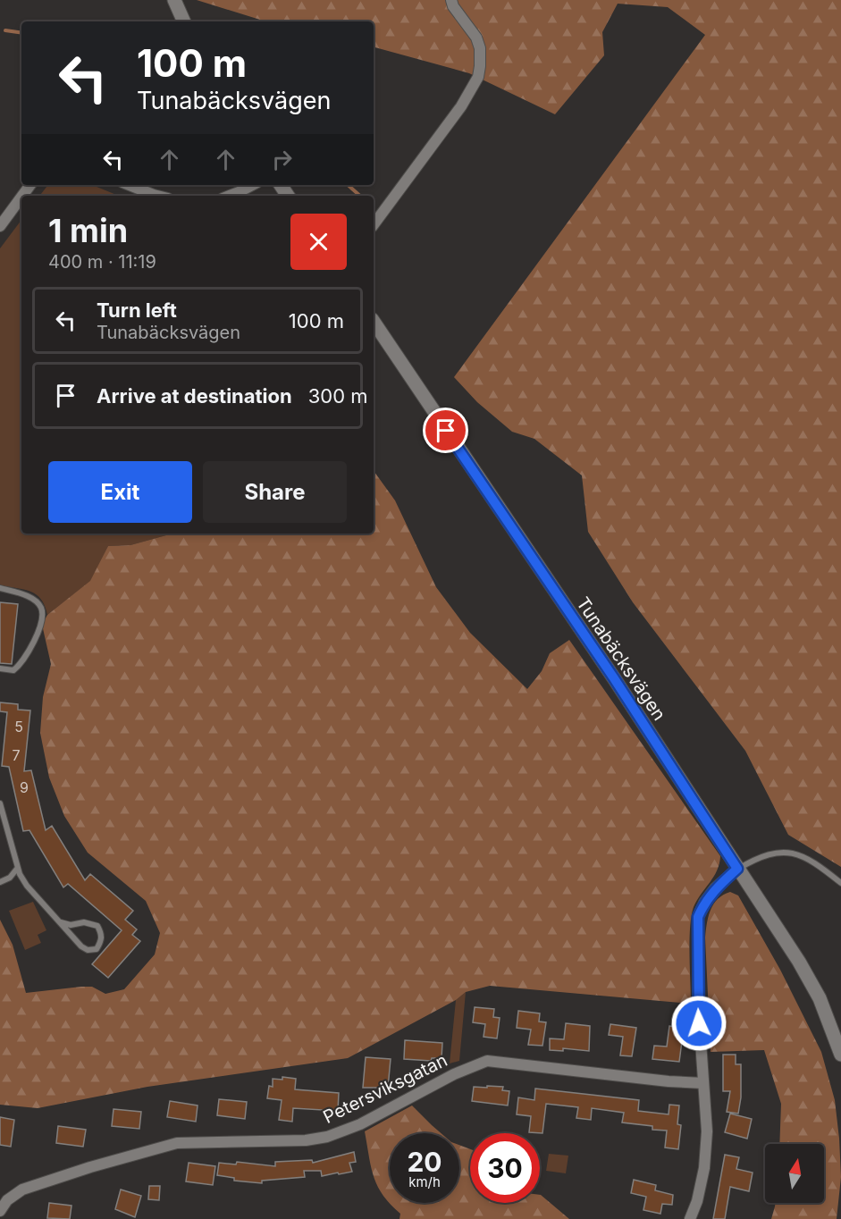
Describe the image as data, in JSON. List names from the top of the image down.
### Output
{
  "streets": {
    "street": ["Tunabäcksvägen", "Petersviksgatan"]
  },
  "house_numbers": ["5", "7", "9"],
  "north": "top",
  "page": {
    "turn": ["100 m", "Tunabäcksvägen"],
    "heading": ["1 min", "400 m · 11:19"],
    "list": [
      {
        "name": "Turn left",
        "note": "Tunabäcksvägen",
        "value": "100 m"
      },
      {
        "name": "Arrive at destination",
        "value": "300 m"
      }
    ],
    "buttons": ["Exit", "Share"],
    "speed": "20 km/h",
    "limit": "30"
  }
}
